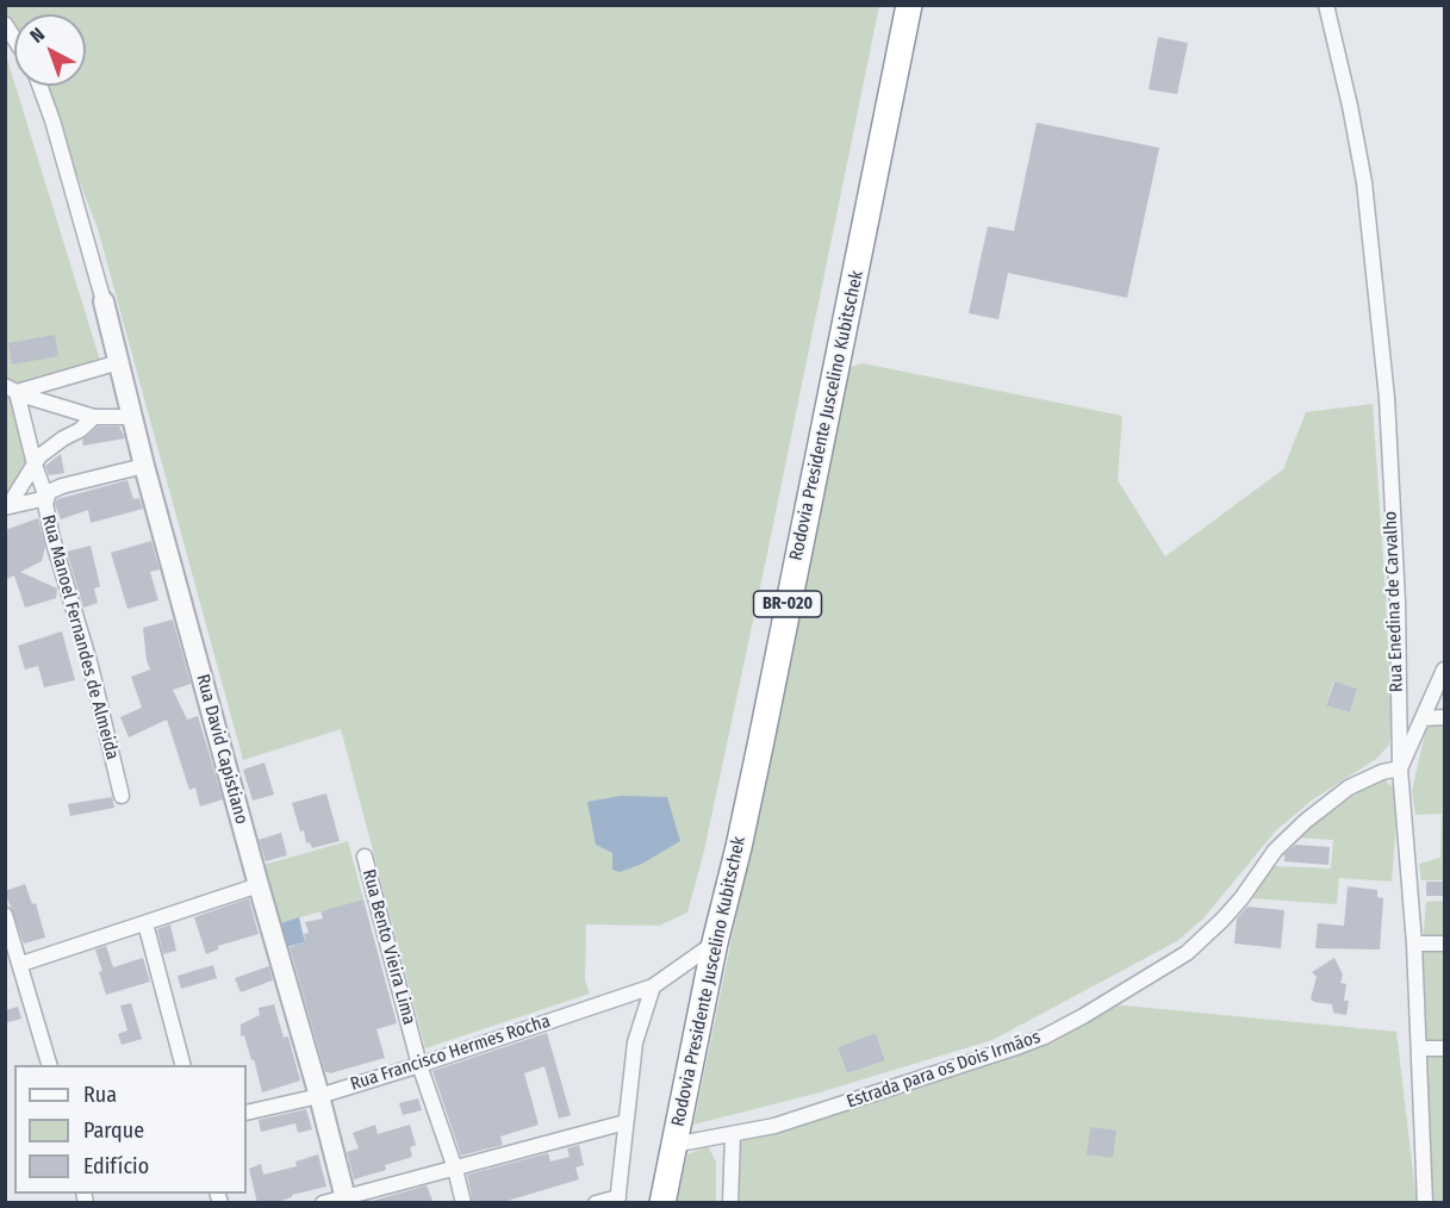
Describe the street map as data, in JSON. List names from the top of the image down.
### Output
{
  "streets": {
    "highway": ["Rodovia Presidente Juscelino Kubitschek", "BR-020"],
    "street": [
      "Rua Enedina de Carvalho",
      "Rua Manoel Fernandes de Almeida",
      "Rua David Capistiano",
      "Rua Bento Vieira Lima",
      "Rua Francisco Hermes Rocha",
      "Estrada para os Dois Irmãos"
    ]
  },
  "crossings": [
    ["Rodovia Presidente Juscelino Kubitschek", "Rua Francisco Hermes Rocha"],
    ["Rodovia Presidente Juscelino Kubitschek", "Estrada para os Dois Irmãos"],
    ["Rua Enedina de Carvalho", "Estrada para os Dois Irmãos"],
    ["Rua Manoel Fernandes de Almeida", "Rua David Capistiano"],
    ["Rua David Capistiano", "Rua Francisco Hermes Rocha"],
    ["Rua Bento Vieira Lima", "Rua Francisco Hermes Rocha"]
  ],
  "legend": ["Rua", "Parque", "Edifício"],
  "north": "top left"
}
